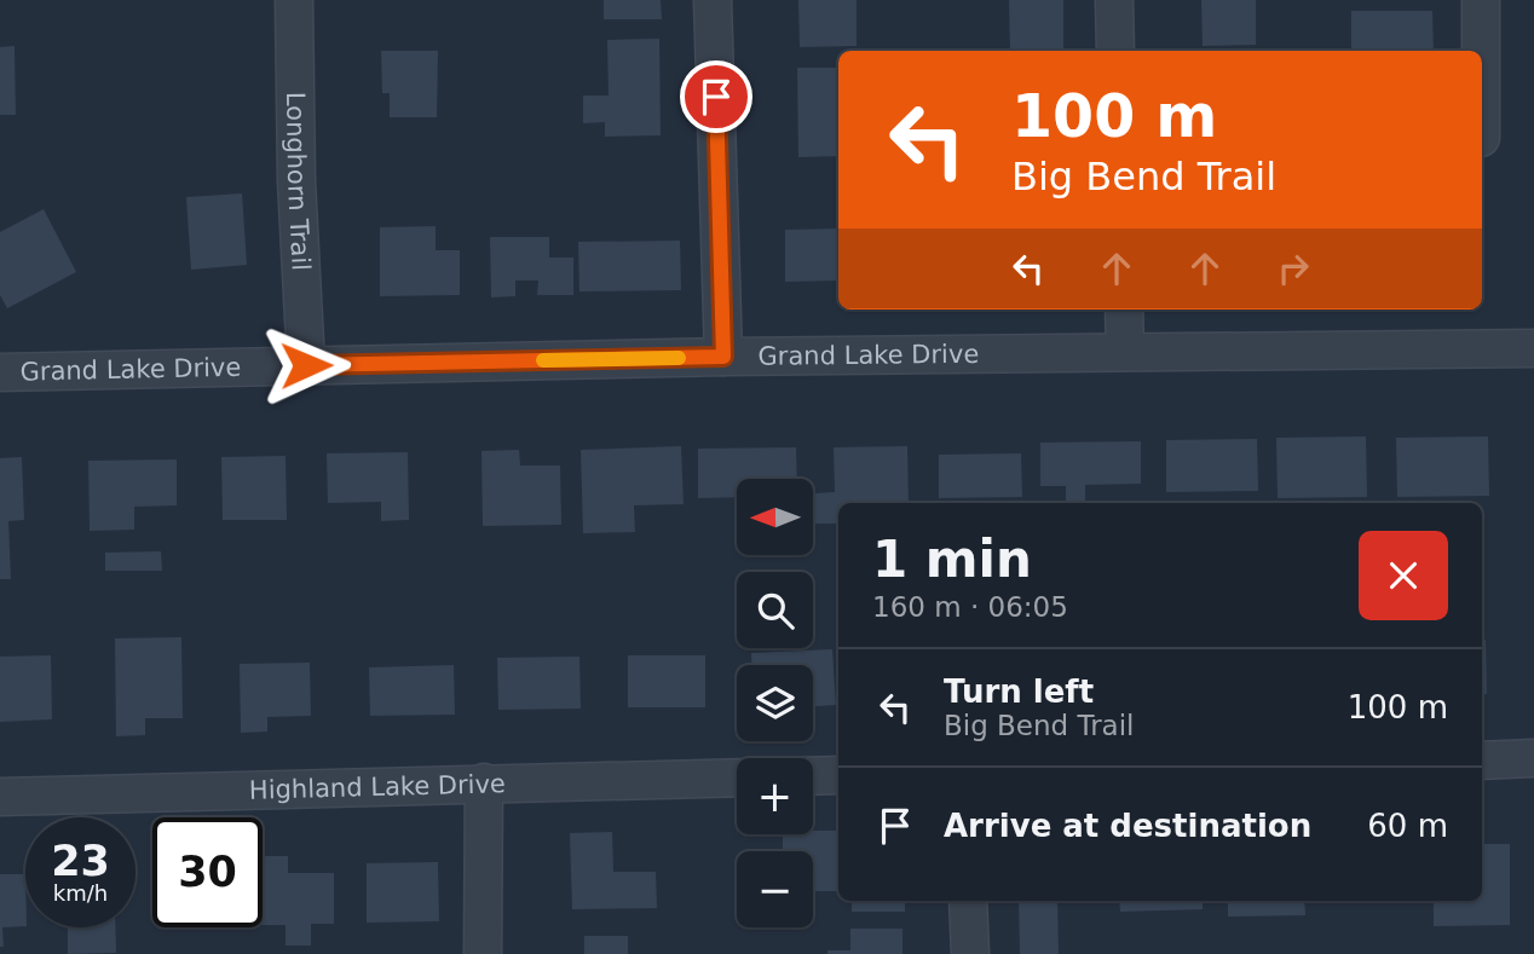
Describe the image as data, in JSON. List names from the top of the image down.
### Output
{
  "streets": {
    "street": ["Longhorn Trail", "Grand Lake Drive", "Highland Lake Drive"]
  },
  "crossings": [
    ["Longhorn Trail", "Grand Lake Drive"]
  ],
  "north": "left",
  "page": {
    "turn": ["100 m", "Big Bend Trail"],
    "map_buttons": ["+", "−"],
    "heading": ["1 min", "160 m · 06:05"],
    "list": [
      {
        "name": "Turn left",
        "note": "Big Bend Trail",
        "value": "100 m"
      },
      {
        "name": "Arrive at destination",
        "value": "60 m"
      }
    ],
    "speed": "23 km/h",
    "limit": "30"
  }
}
